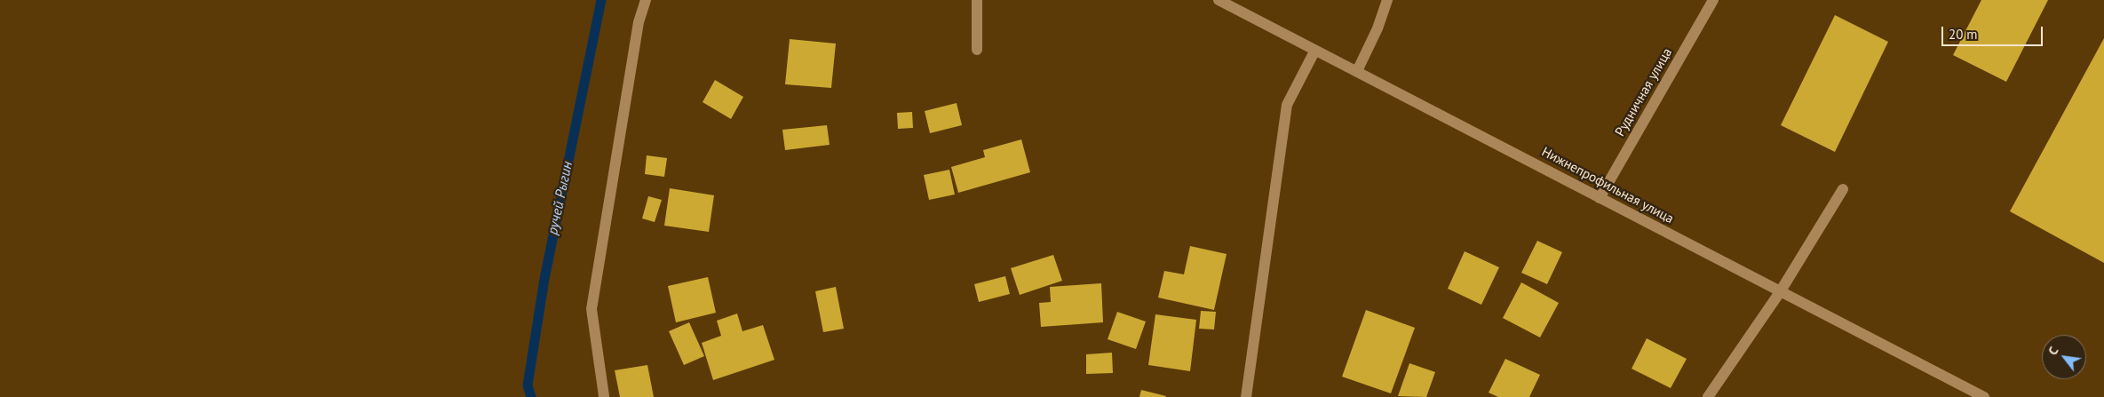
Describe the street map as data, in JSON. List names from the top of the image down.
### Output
{
  "streets": {
    "street": ["Рудничная улица", "Нижнепрофильная улица"]
  },
  "crossings": [
    ["Рудничная улица", "Нижнепрофильная улица"]
  ],
  "water": ["ручей Рыгин"],
  "scale_bar": "20 m",
  "north": "top left"
}
